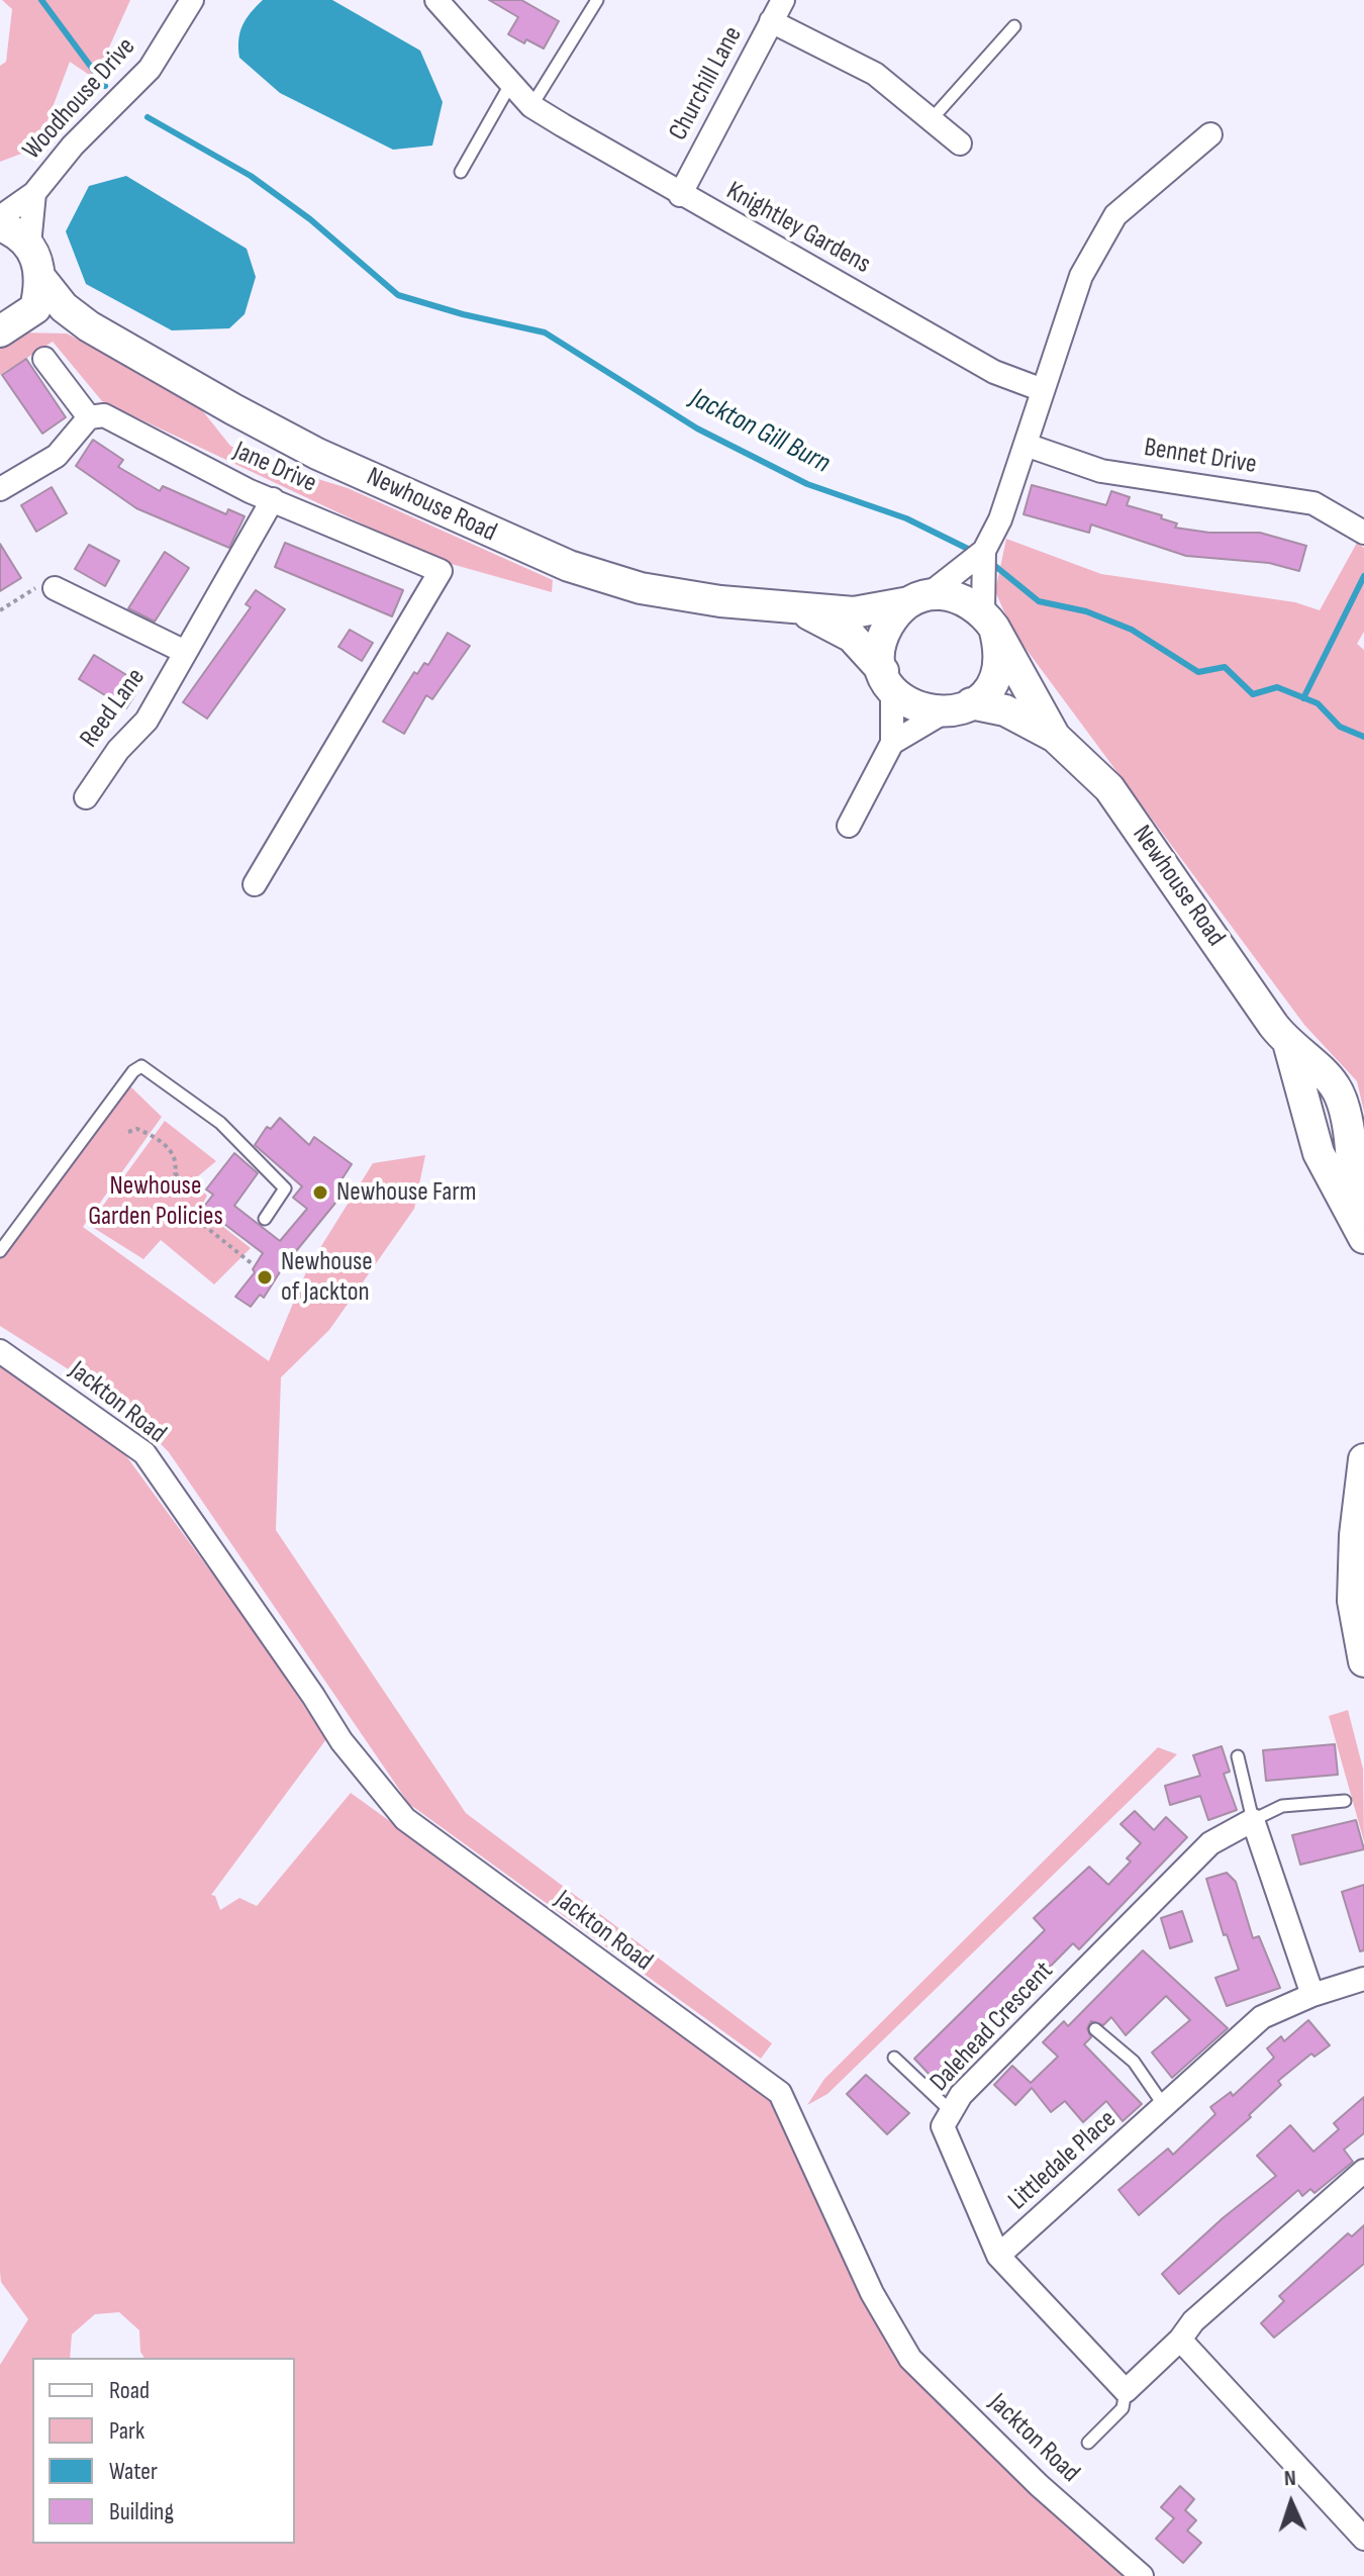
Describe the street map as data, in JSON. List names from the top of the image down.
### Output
{
  "streets": {
    "street": [
      "Churchill Lane",
      "Woodhouse Drive",
      "Knightley Gardens",
      "Bennet Drive",
      "Jane Drive",
      "Newhouse Road",
      "Reed Lane",
      "Jackton Road",
      "Dalehead Crescent",
      "Littledale Place"
    ]
  },
  "crossings": [
    ["Churchill Lane", "Knightley Gardens"],
    ["Jane Drive", "Reed Lane"],
    ["Dalehead Crescent", "Littledale Place"]
  ],
  "water": ["Jackton Gill Burn"],
  "parks": ["Newhouse Garden Policies"],
  "places": ["Newhouse Farm", "Newhouse of Jackton"],
  "legend": [
    "Road",
    "Park",
    "Water",
    "Building"
  ],
  "north": "top"
}
